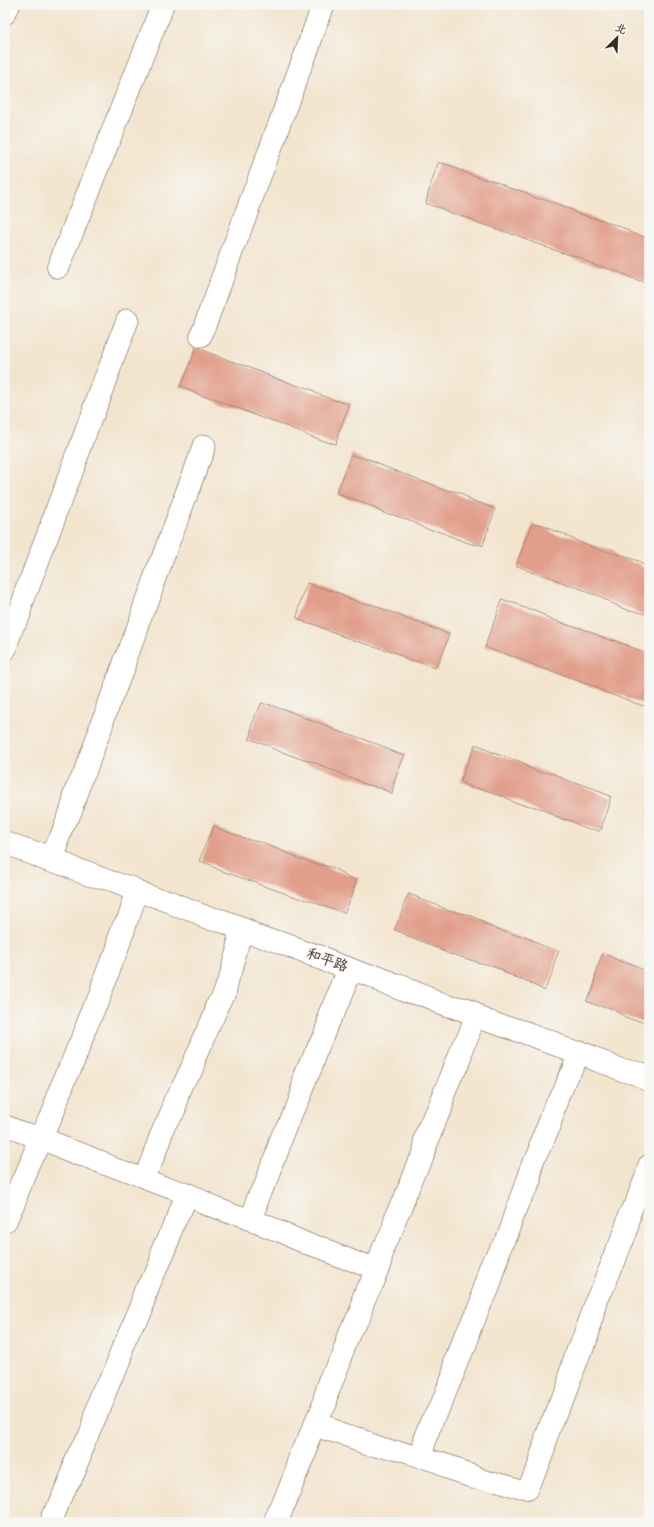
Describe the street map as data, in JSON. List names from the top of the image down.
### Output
{
  "streets": {
    "street": ["和平路"]
  },
  "north": "top right"
}
